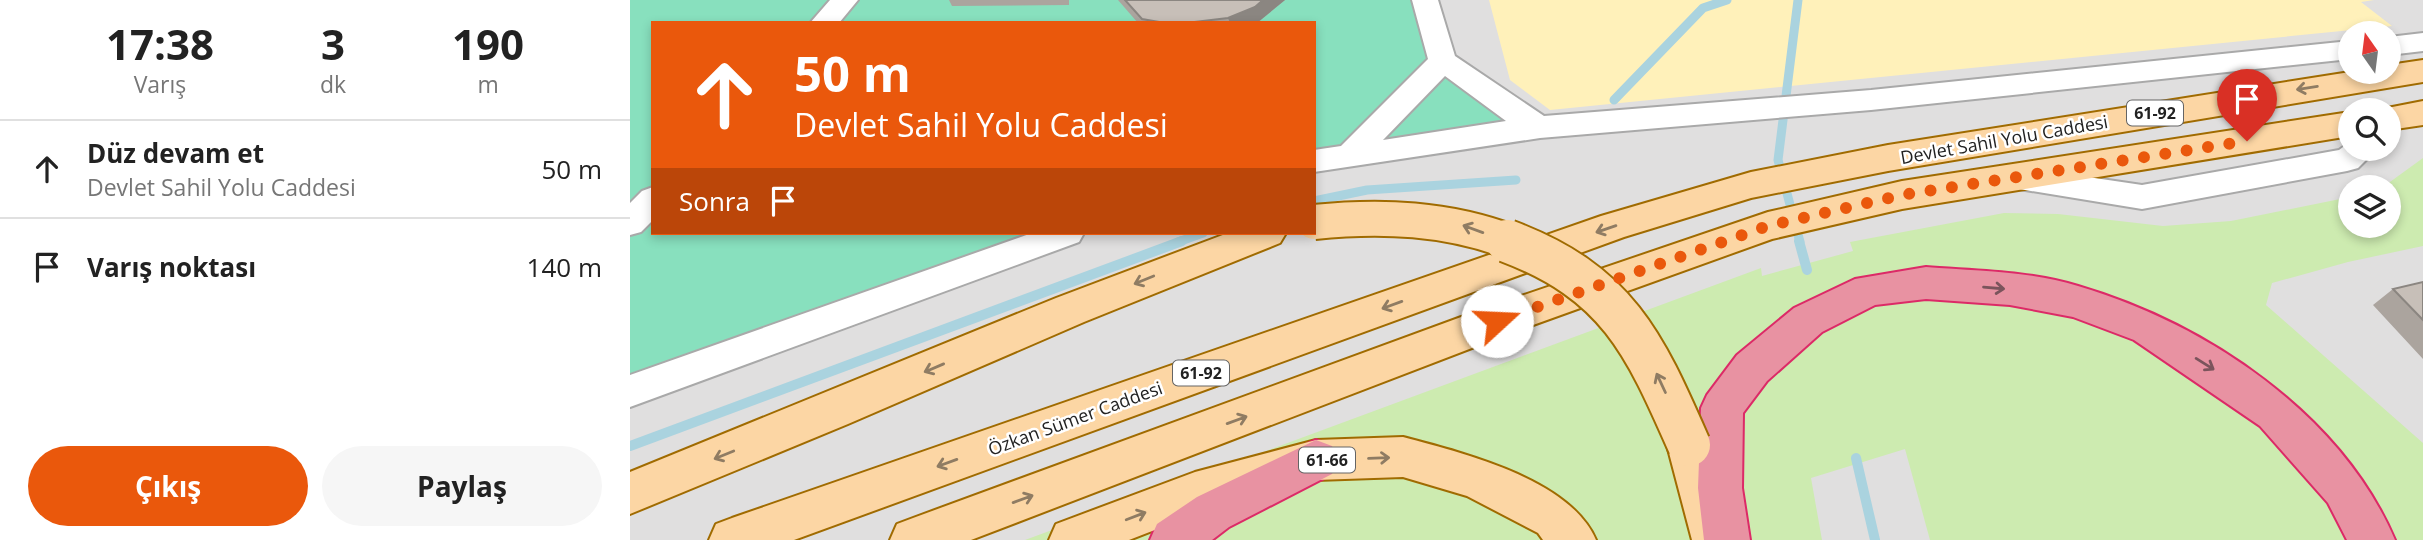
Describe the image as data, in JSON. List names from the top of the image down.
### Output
{
  "streets": {
    "main road": [
      "61-92",
      "Devlet Sahil Yolu Caddesi",
      "Özkan Sümer Caddesi",
      "61-66"
    ]
  },
  "crossings": [
    ["Devlet Sahil Yolu Caddesi", "Özkan Sümer Caddesi"]
  ],
  "north": "top",
  "page": {
    "eta": [
      "17:38",
      "Varış",
      "3",
      "dk",
      "190",
      "m"
    ],
    "turn": ["50 m", "Devlet Sahil Yolu Caddesi"],
    "list": [
      {
        "name": "Düz devam et",
        "note": "Devlet Sahil Yolu Caddesi",
        "value": "50 m"
      },
      {
        "name": "Varış noktası",
        "value": "140 m"
      }
    ],
    "then": "Sonra",
    "buttons": ["Çıkış", "Paylaş"]
  }
}
